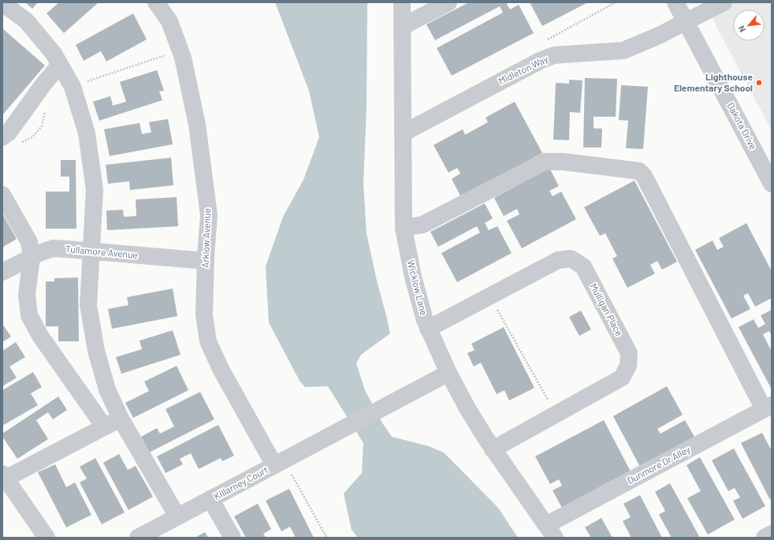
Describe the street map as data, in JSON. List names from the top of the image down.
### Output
{
  "streets": {
    "street": [
      "Midleton Way",
      "Dakota Drive",
      "Arklow Avenue",
      "Tullamore Avenue",
      "Wicklow Lane",
      "Mulligan Place",
      "Dunmore Dr Alley",
      "Killarney Court"
    ]
  },
  "crossings": [
    ["Midleton Way", "Dakota Drive"],
    ["Midleton Way", "Wicklow Lane"],
    ["Arklow Avenue", "Tullamore Avenue"],
    ["Arklow Avenue", "Killarney Court"],
    ["Wicklow Lane", "Mulligan Place"],
    ["Wicklow Lane", "Dunmore Dr Alley"],
    ["Wicklow Lane", "Killarney Court"]
  ],
  "places": ["Lighthouse Elementary School"],
  "north": "bottom left"
}
